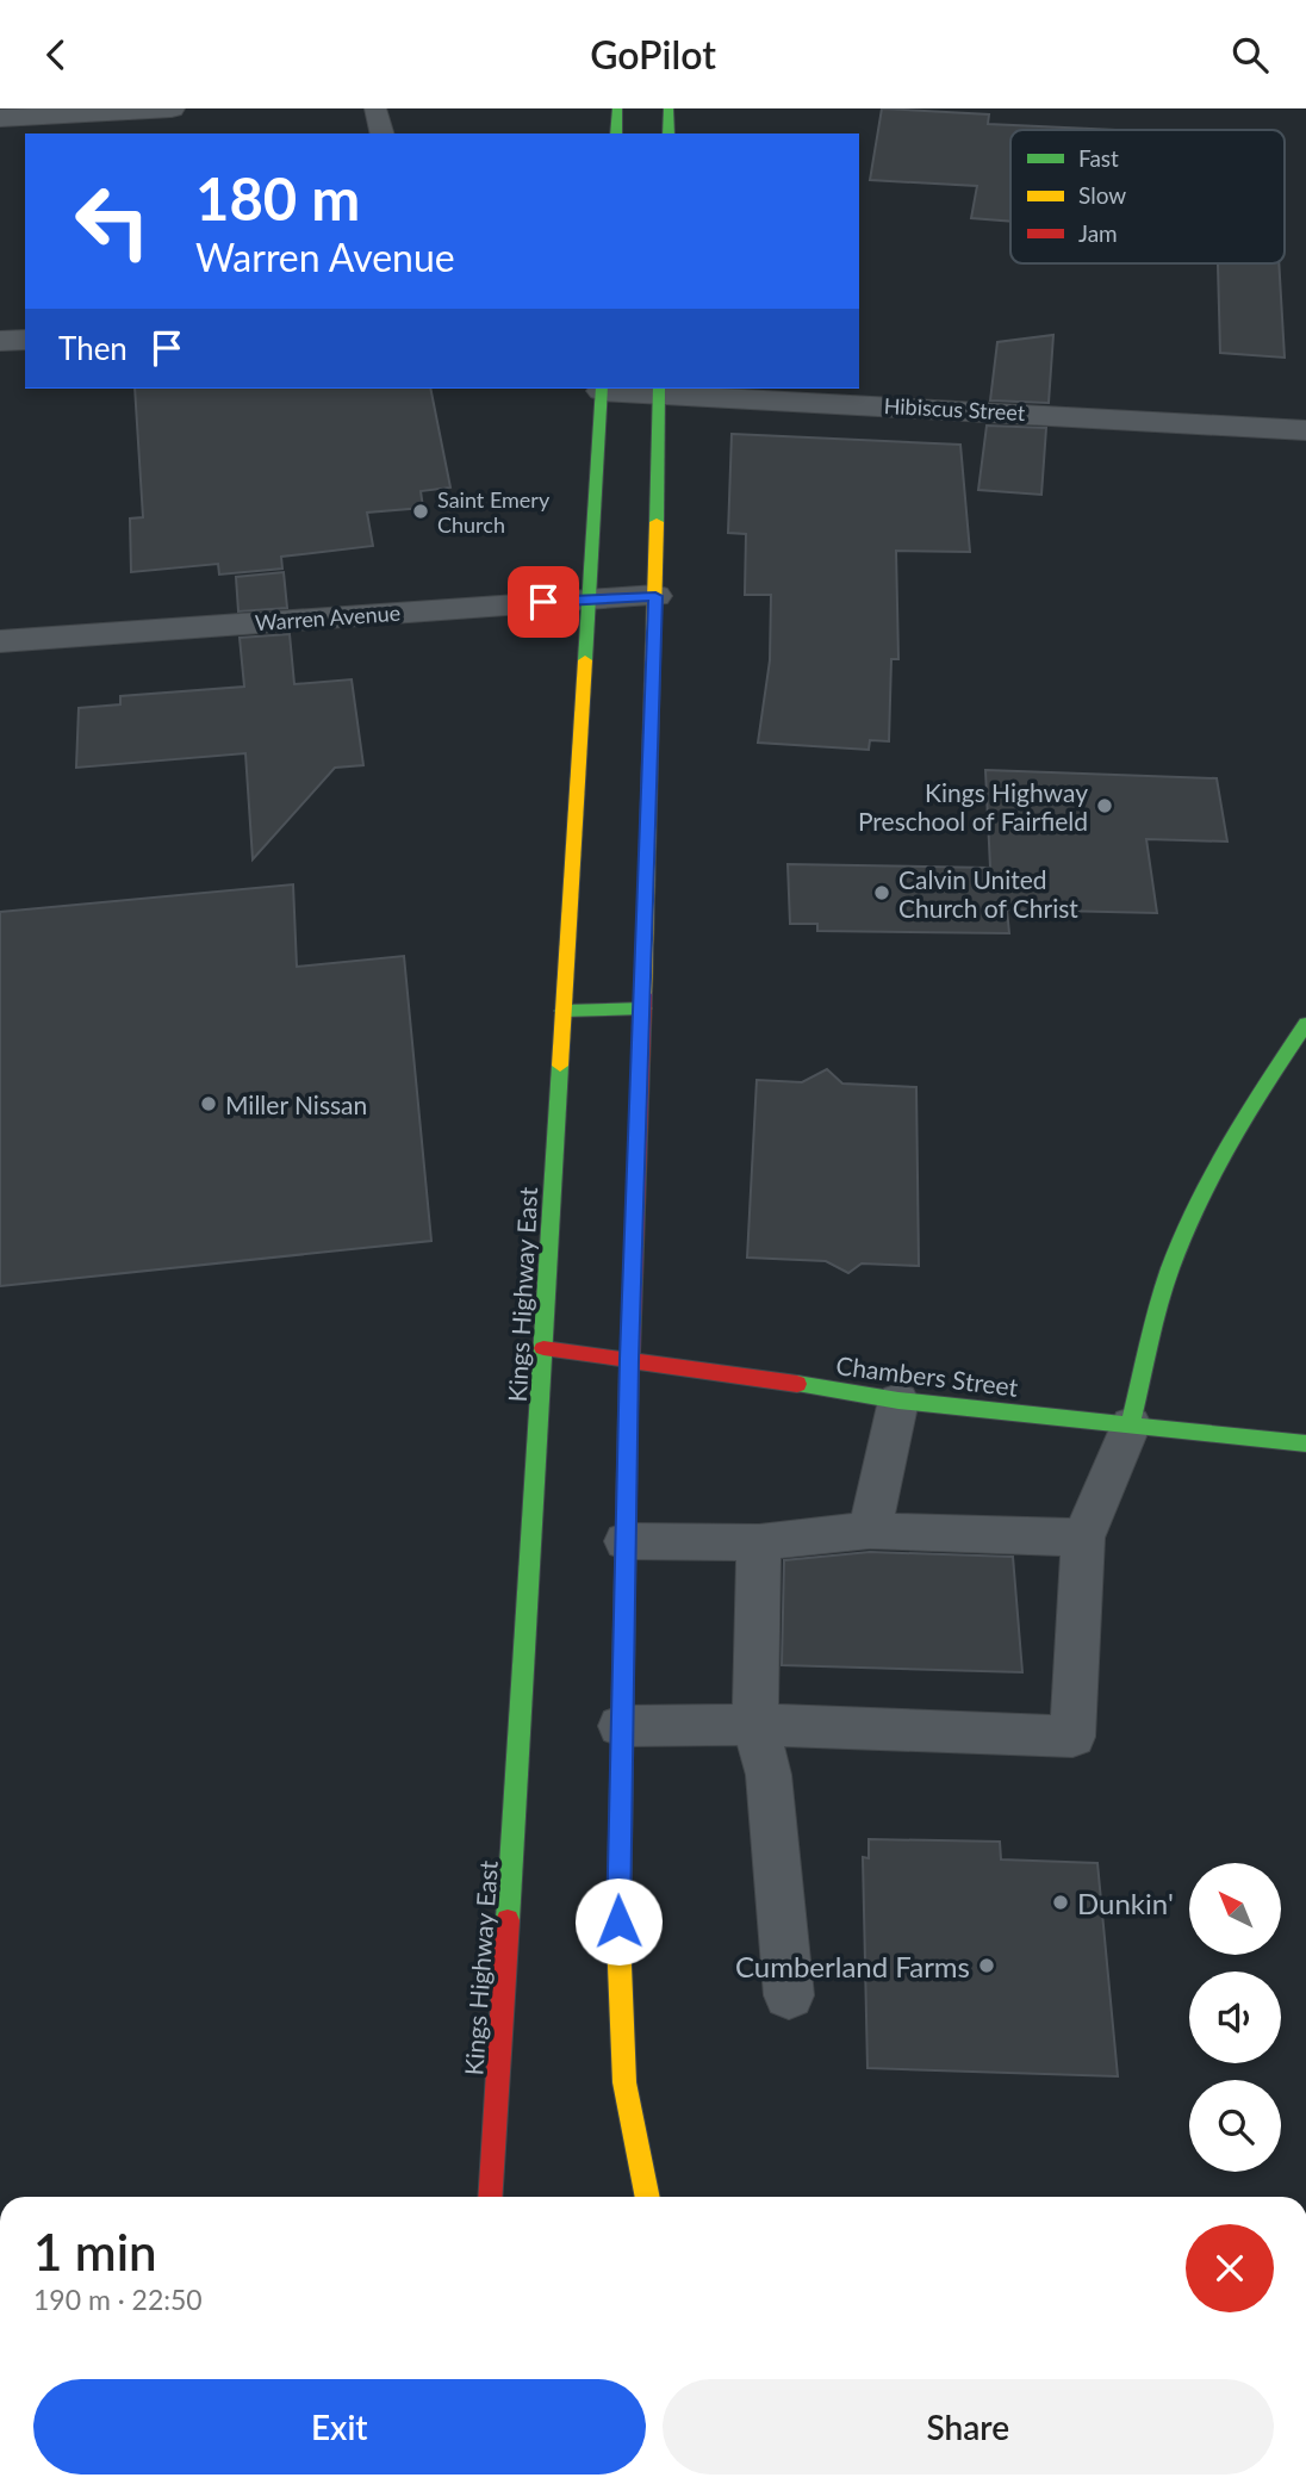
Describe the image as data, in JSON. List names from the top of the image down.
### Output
{
  "streets": {
    "main road": ["Kings Highway East", "Chambers Street"],
    "street": ["Hibiscus Street", "Warren Avenue"]
  },
  "crossings": [
    ["Hibiscus Street", "Kings Highway East"],
    ["Warren Avenue", "Kings Highway East"],
    ["Kings Highway East", "Chambers Street"]
  ],
  "places": [
    "Saint Emery Church",
    "Kings Highway Preschool of Fairfield",
    "Calvin United Church of Christ",
    "Miller Nissan",
    "Dunkin'",
    "Cumberland Farms"
  ],
  "legend": ["Fast", "Slow", "Jam"],
  "north": "top left",
  "page": {
    "header": "GoPilot",
    "turn": ["180 m", "Warren Avenue"],
    "then": "Then",
    "heading": ["1 min", "190 m · 22:50"],
    "buttons": ["Exit", "Share"]
  }
}
